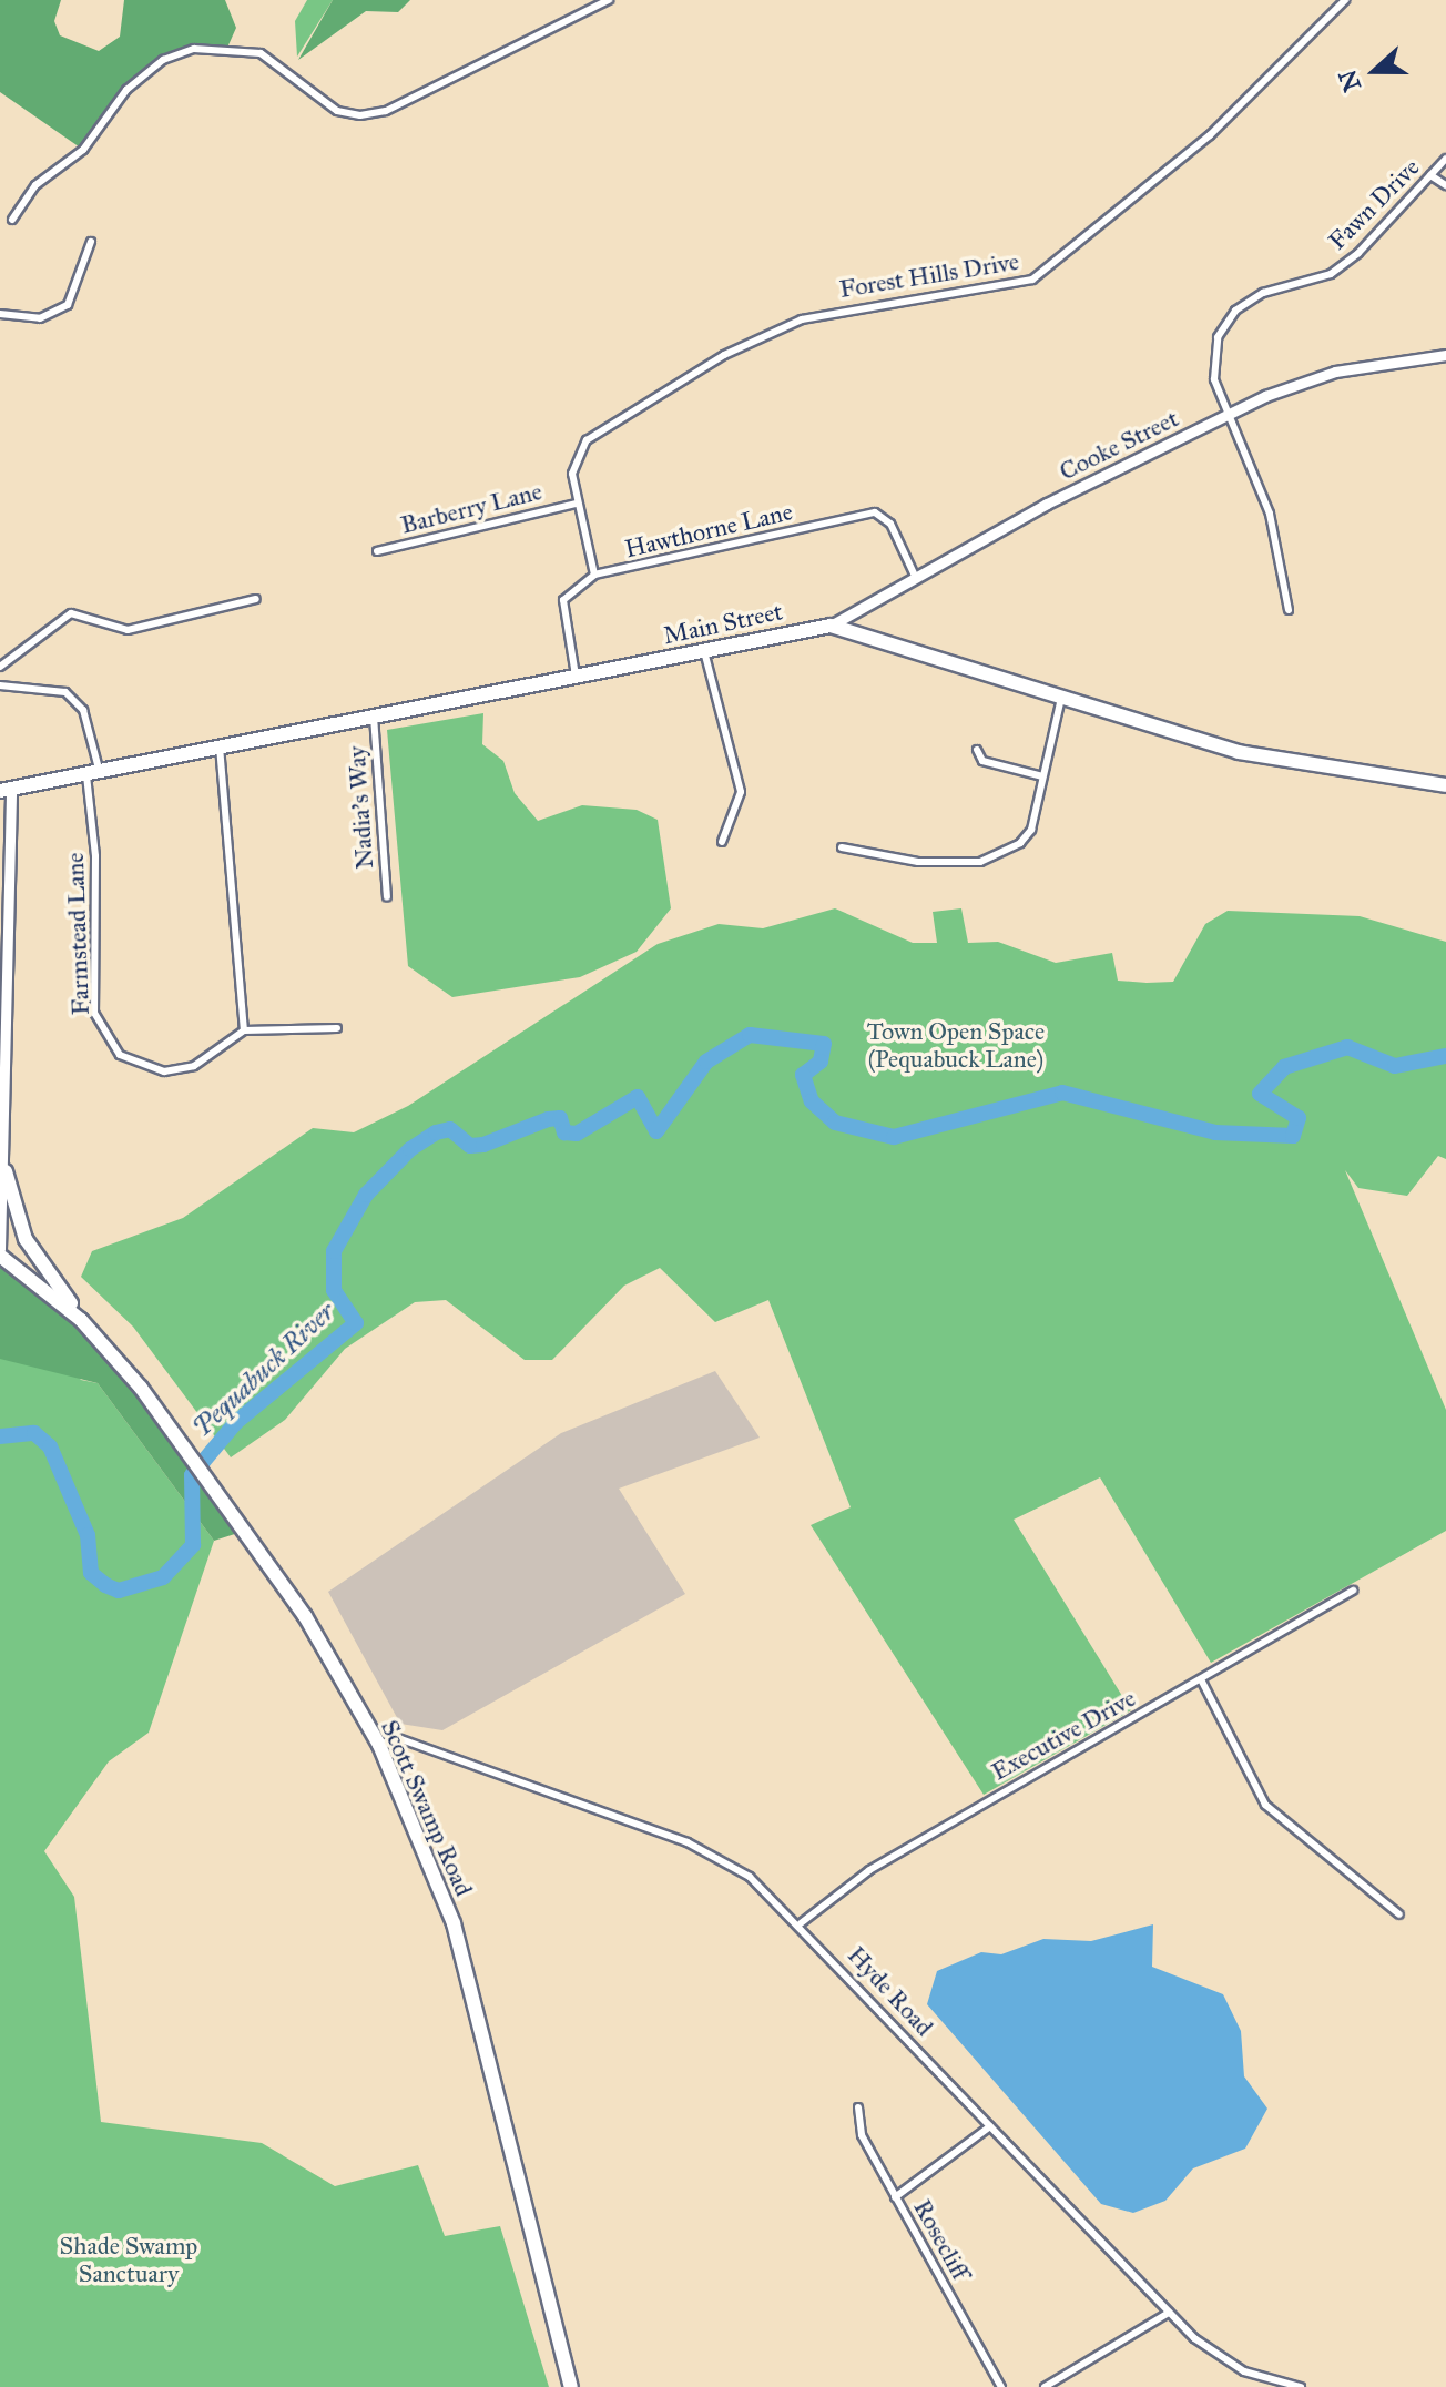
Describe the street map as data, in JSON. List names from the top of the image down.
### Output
{
  "streets": {
    "highway": ["Main Street", "Scott Swamp Road"],
    "main road": ["Cooke Street"],
    "street": [
      "Fawn Drive",
      "Forest Hills Drive",
      "Barberry Lane",
      "Hawthorne Lane",
      "Nadia's Way",
      "Farmstead Lane",
      "Executive Drive",
      "Hyde Road",
      "Rosecliff"
    ]
  },
  "crossings": [
    ["Fawn Drive", "Cooke Street"],
    ["Forest Hills Drive", "Barberry Lane"],
    ["Forest Hills Drive", "Hawthorne Lane"],
    ["Cooke Street", "Hawthorne Lane"],
    ["Cooke Street", "Main Street"],
    ["Hawthorne Lane", "Main Street"],
    ["Main Street", "Nadia's Way"],
    ["Main Street", "Farmstead Lane"],
    ["Main Street", "Scott Swamp Road"],
    ["Executive Drive", "Hyde Road"],
    ["Scott Swamp Road", "Hyde Road"]
  ],
  "water": ["Pequabuck River"],
  "parks": ["Town Open Space (Pequabuck Lane)", "Shade Swamp Sanctuary"],
  "north": "left"
}
